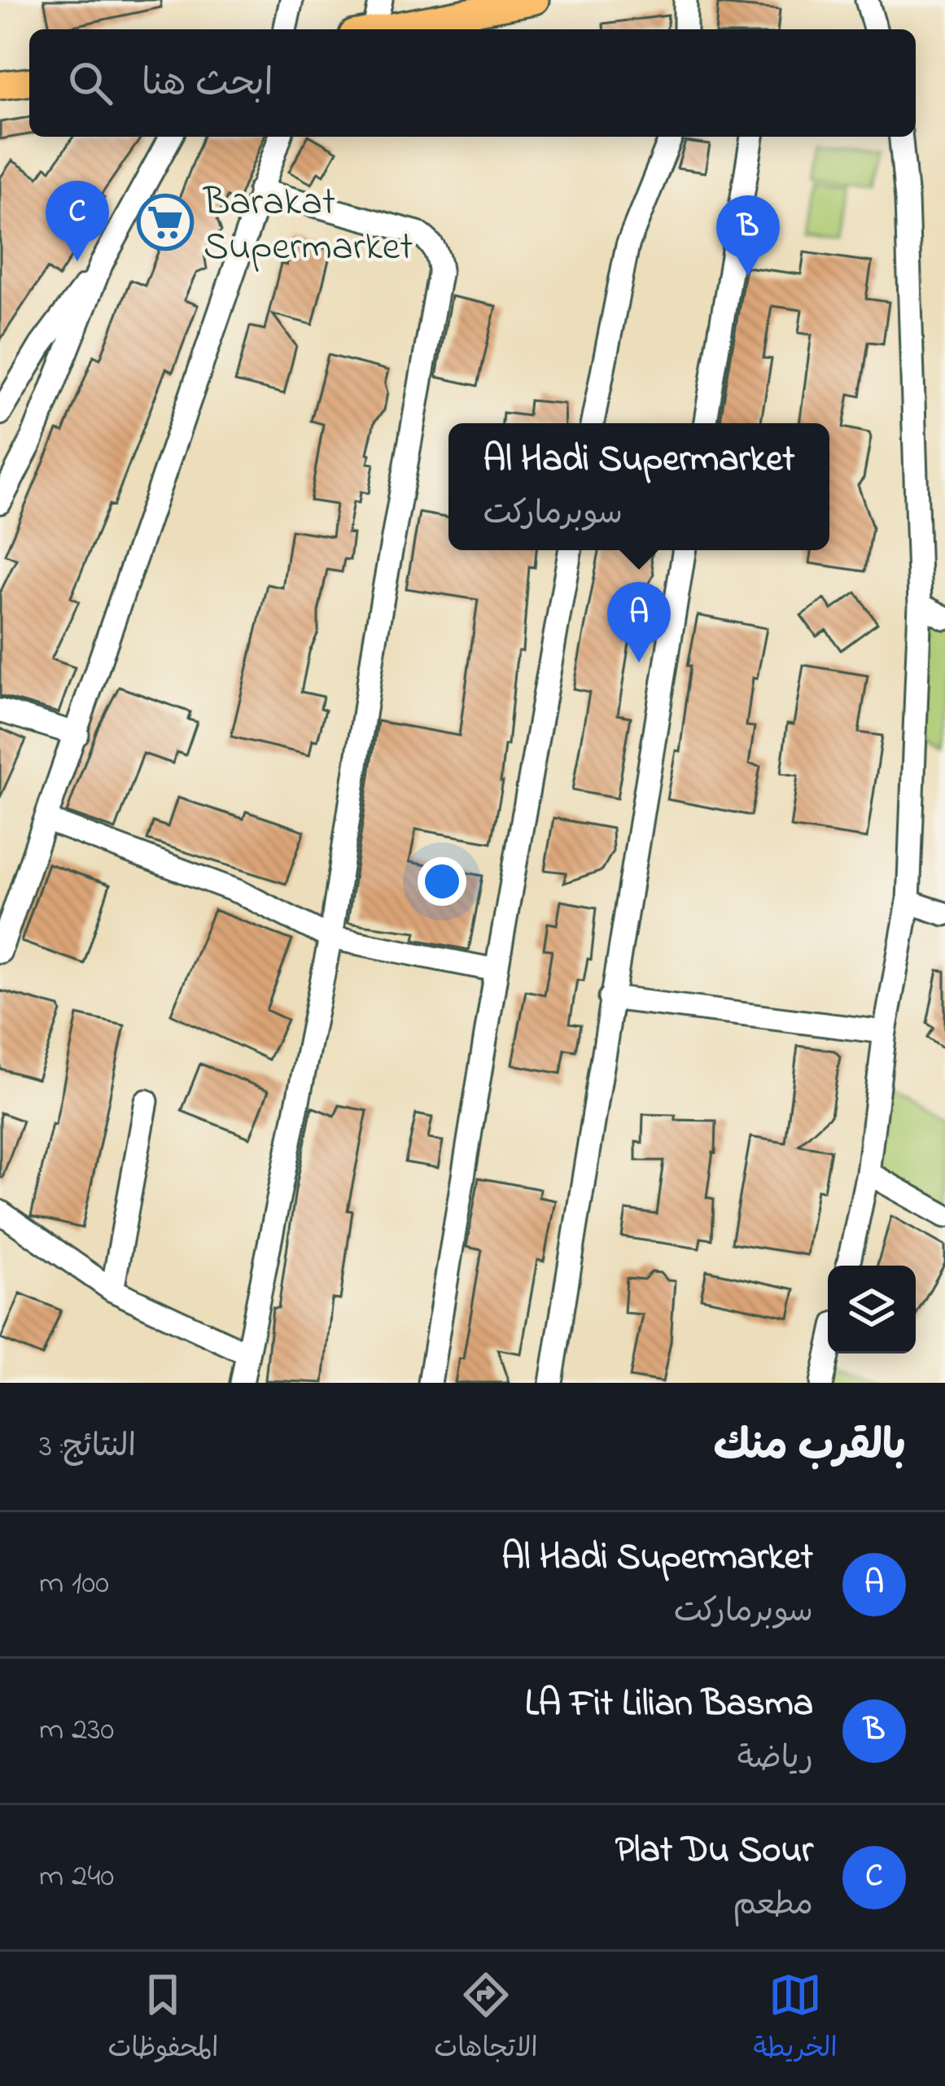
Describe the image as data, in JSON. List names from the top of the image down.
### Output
{
  "places": {
    "supermarket": ["Barakat Supermarket"]
  },
  "page": {
    "search": "ابحث هنا",
    "pins": ["C", "B", "A"],
    "popup": ["Al Hadi Supermarket", "سوبرماركت"],
    "heading": ["بالقرب منك", "النتائج: 3"],
    "list": [
      {
        "mark": "A",
        "name": "Al Hadi Supermarket",
        "note": "سوبرماركت",
        "value": "100 m"
      },
      {
        "mark": "B",
        "name": "LA Fit Lilian Basma",
        "note": "رياضة",
        "value": "230 m"
      },
      {
        "mark": "C",
        "name": "Plat Du Sour",
        "note": "مطعم",
        "value": "240 m"
      }
    ],
    "nav": ["الخريطة", "الاتجاهات", "المحفوظات"]
  }
}
